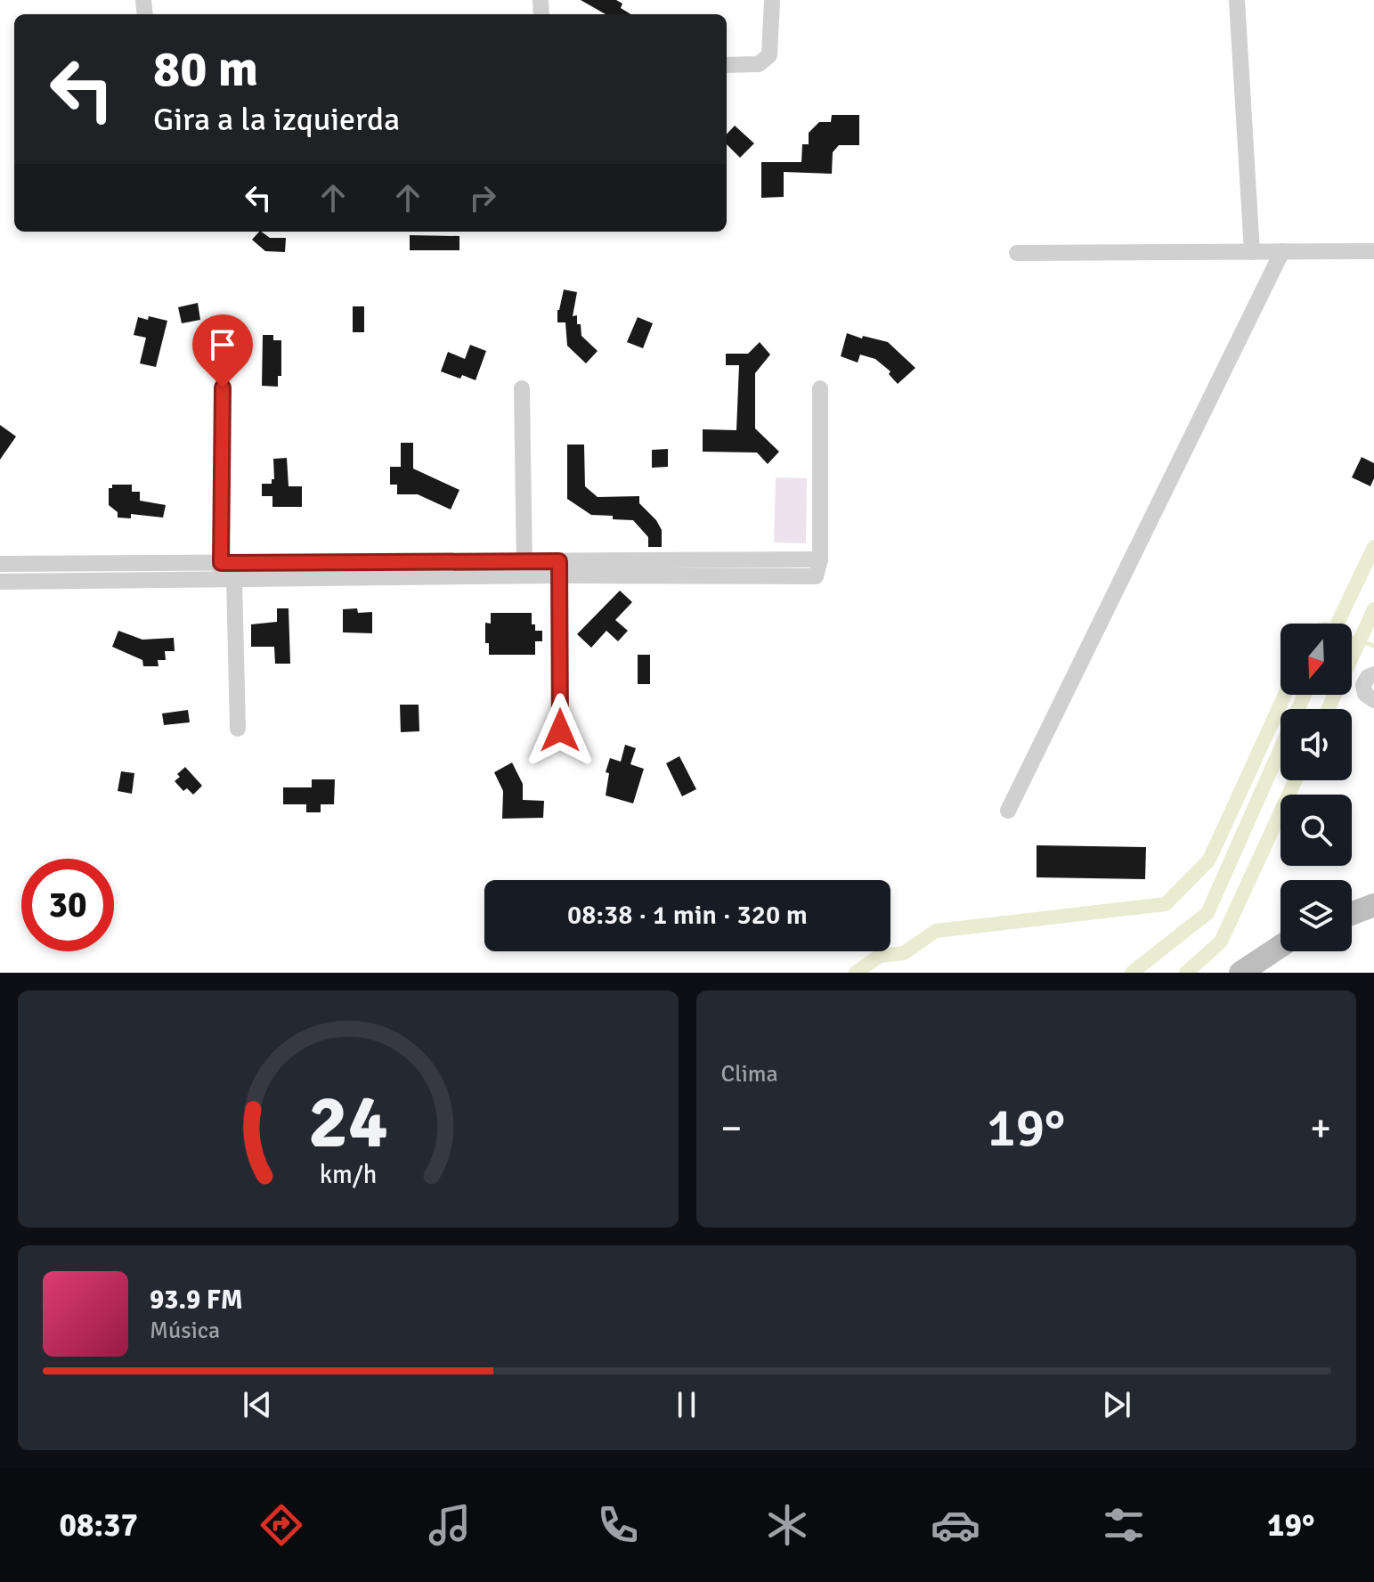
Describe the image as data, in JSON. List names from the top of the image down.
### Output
{
  "north": "bottom",
  "page": {
    "turn": ["80 m", "Gira a la izquierda"],
    "limit": "30",
    "trip": "08:38 · 1 min · 320 m",
    "tile": "Clima",
    "heat": ["−", "19°", "+"],
    "song": ["93.9 FM", "Música"],
    "tabs": ["08:37", "19°"],
    "gauge": ["24", "km/h"]
  }
}
